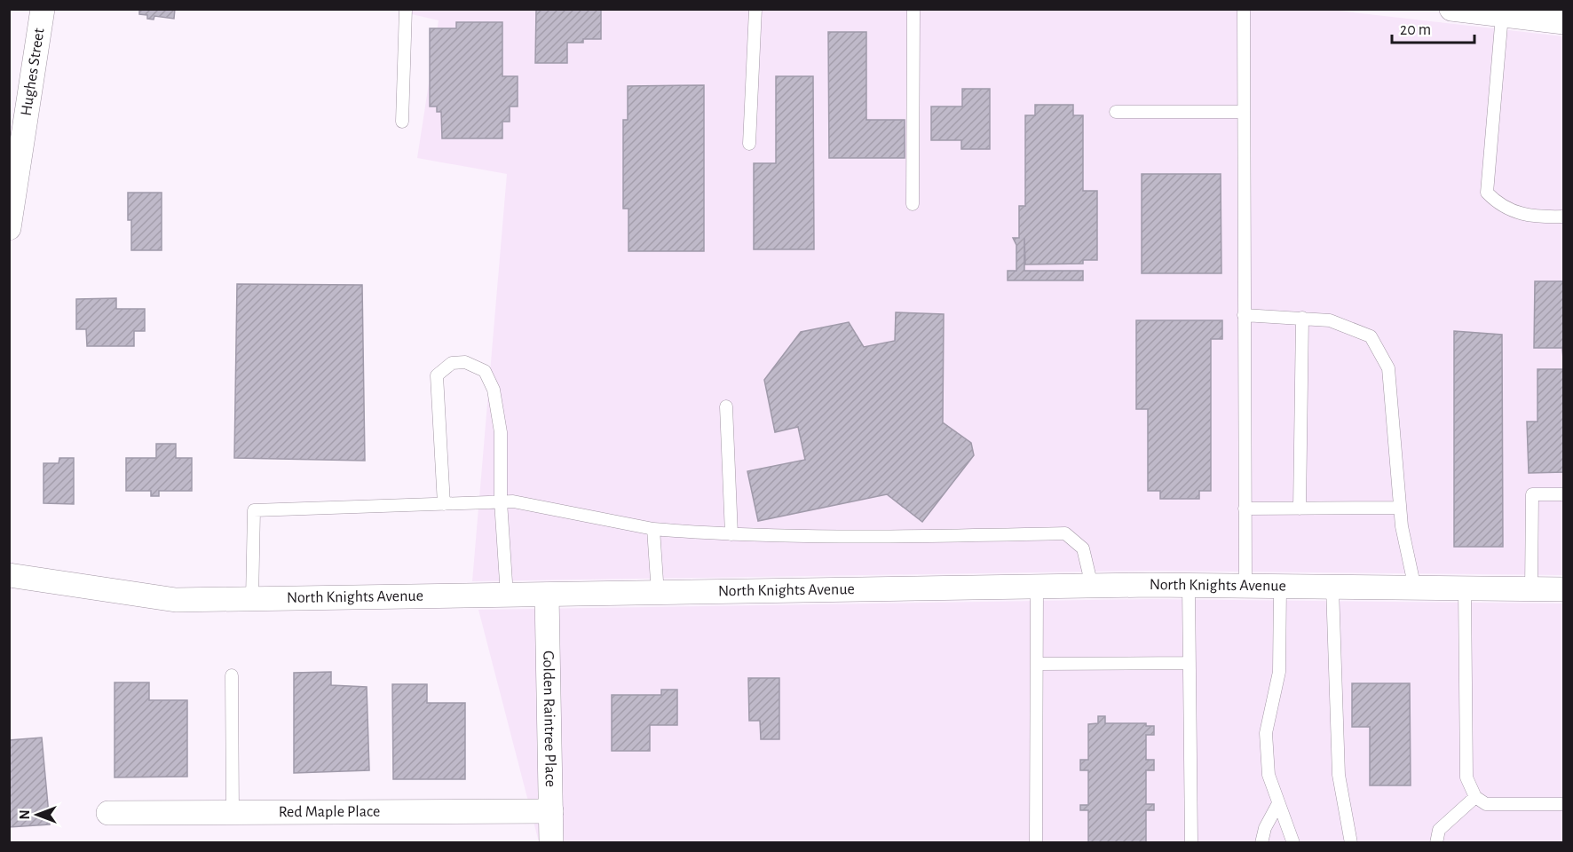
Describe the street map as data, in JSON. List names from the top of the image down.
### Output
{
  "streets": {
    "street": [
      "Hughes Street",
      "North Knights Avenue",
      "Golden Raintree Place",
      "Red Maple Place"
    ]
  },
  "crossings": [
    ["North Knights Avenue", "Golden Raintree Place"],
    ["Golden Raintree Place", "Red Maple Place"]
  ],
  "scale_bar": "20 m",
  "north": "left"
}
